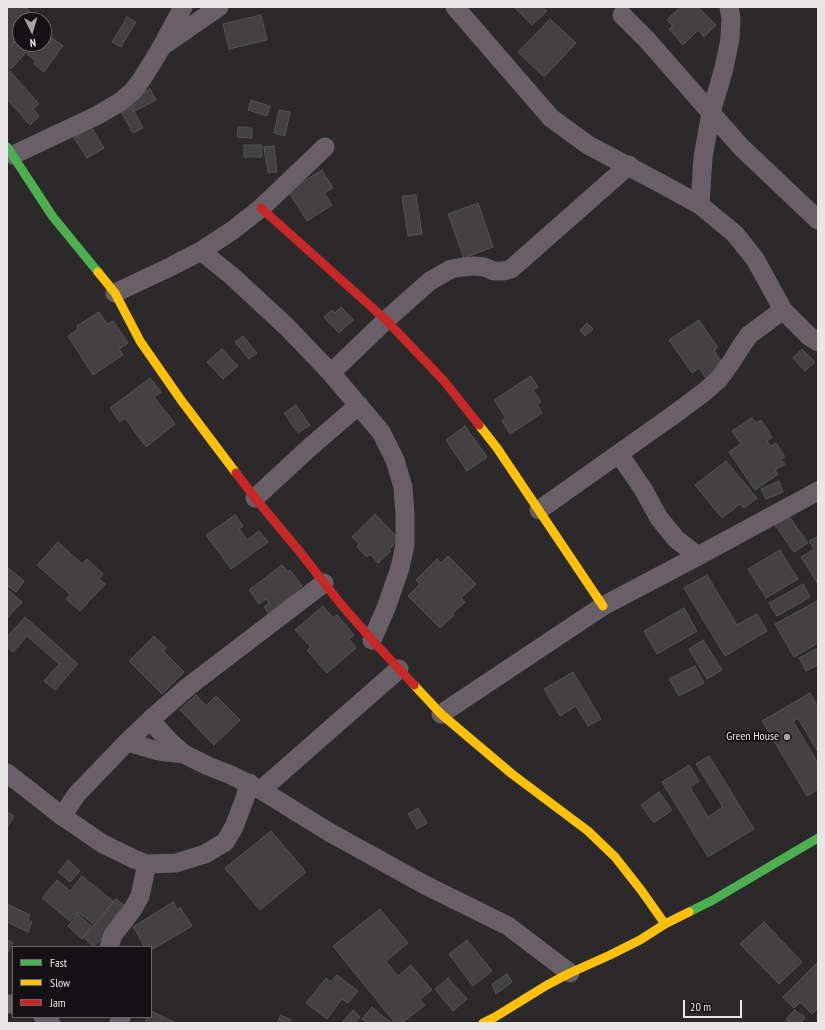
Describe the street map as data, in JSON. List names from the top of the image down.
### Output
{
  "places": ["Green House"],
  "legend": ["Fast", "Slow", "Jam"],
  "scale_bar": "20 m",
  "north": "bottom"
}
